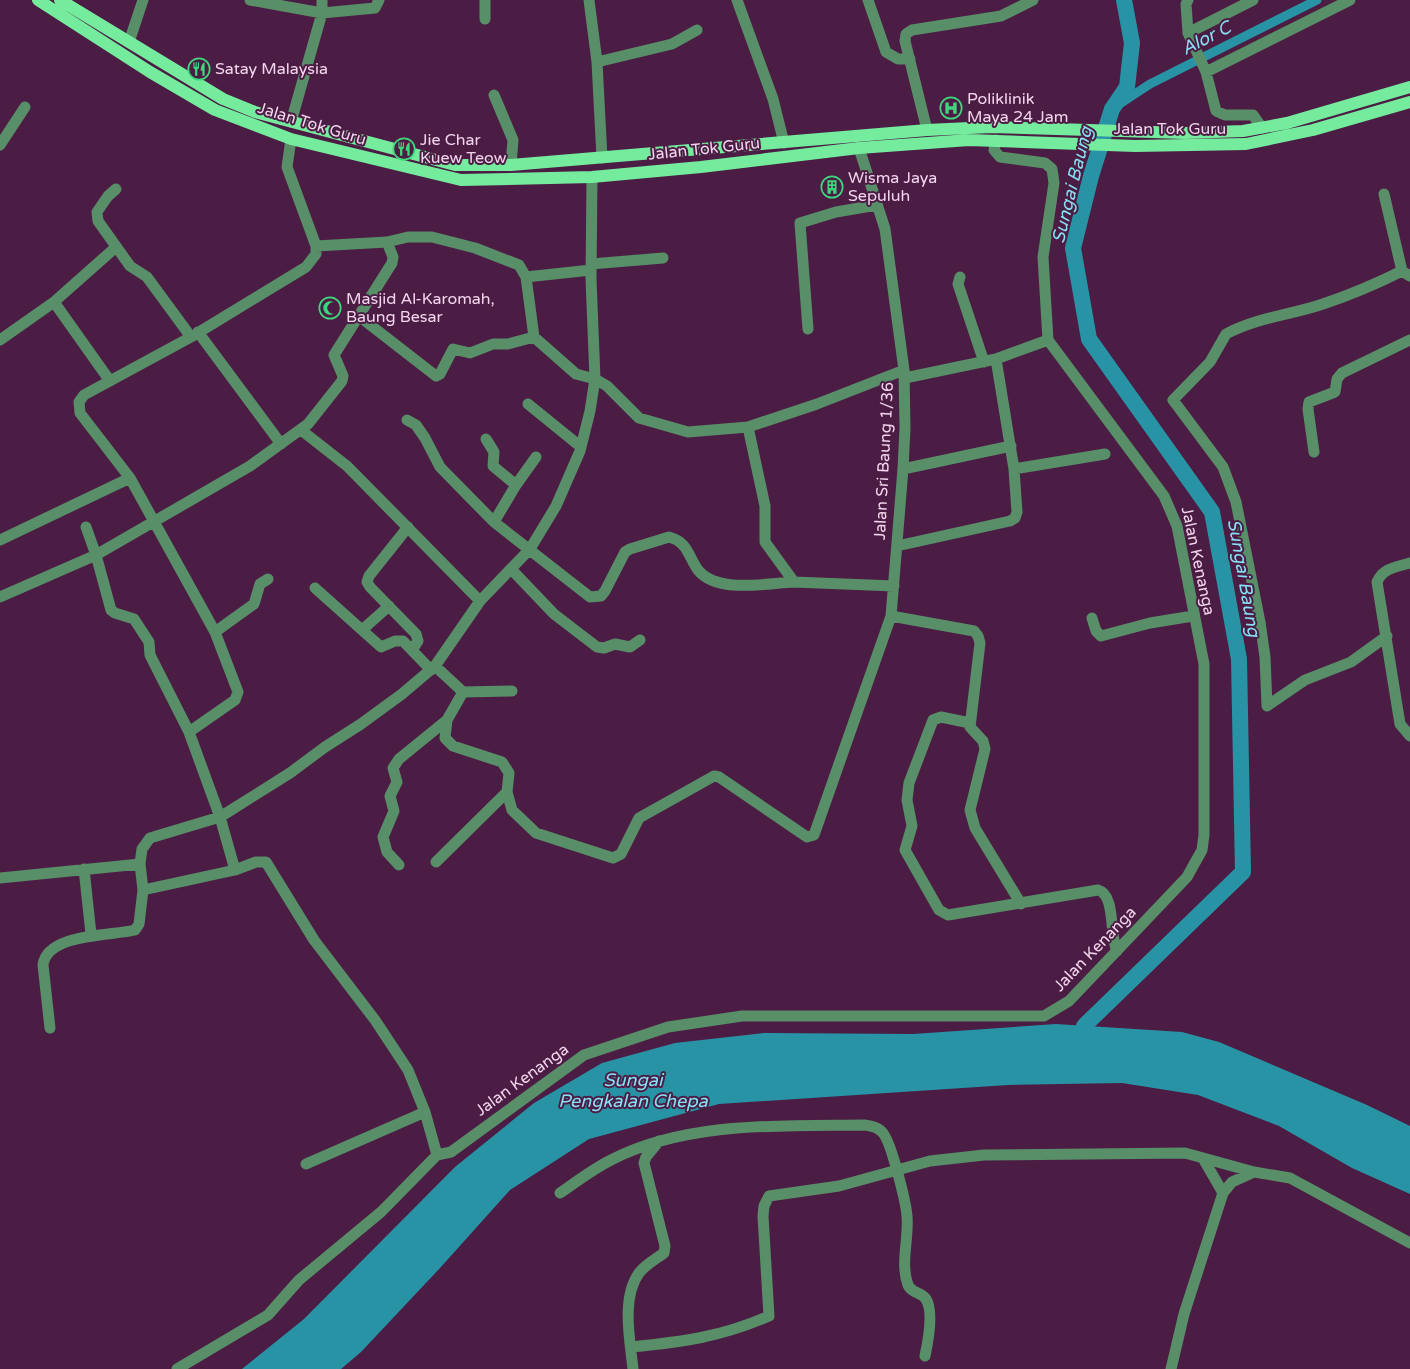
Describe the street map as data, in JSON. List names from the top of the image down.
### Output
{
  "streets": {
    "main road": ["Jalan Tok Guru"],
    "street": ["Jalan Sri Baung 1/36", "Jalan Kenanga"]
  },
  "crossings": [
    ["Jalan Tok Guru", "Jalan Sri Baung 1/36"]
  ],
  "water": ["Alor C", "Sungai Baung", "Sungai Pengkalan Chepa"],
  "places": {
    "restaurant": ["Satay Malaysia", "Jie Char Kuew Teow"],
    "hospital": ["Poliklinik Maya 24 Jam"],
    "building": ["Wisma Jaya Sepuluh"],
    "mosque": ["Masjid Al-Karomah, Baung Besar"]
  }
}
